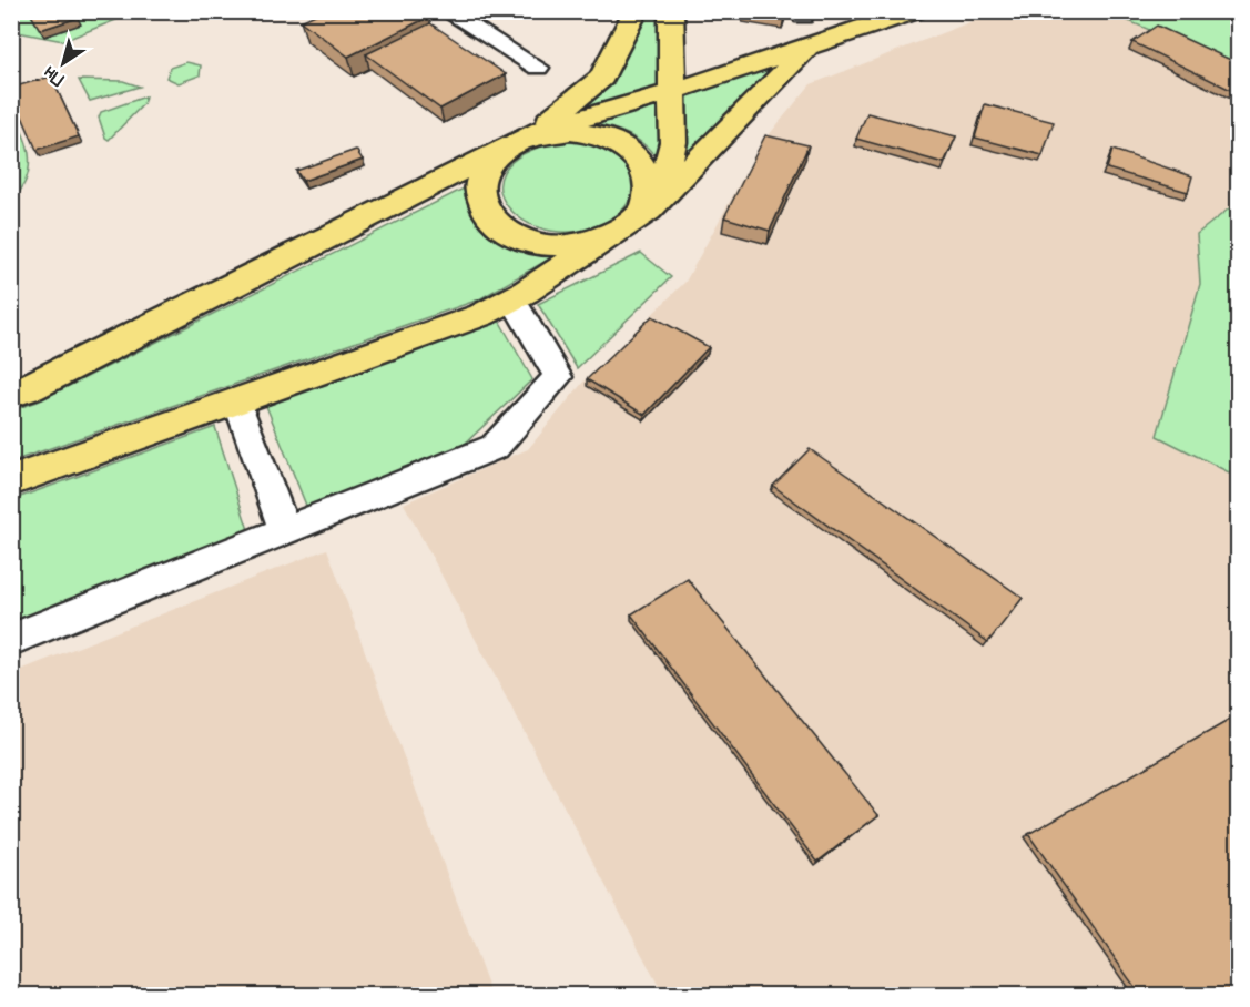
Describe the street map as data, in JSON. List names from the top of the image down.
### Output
{
  "north": "bottom left"
}
